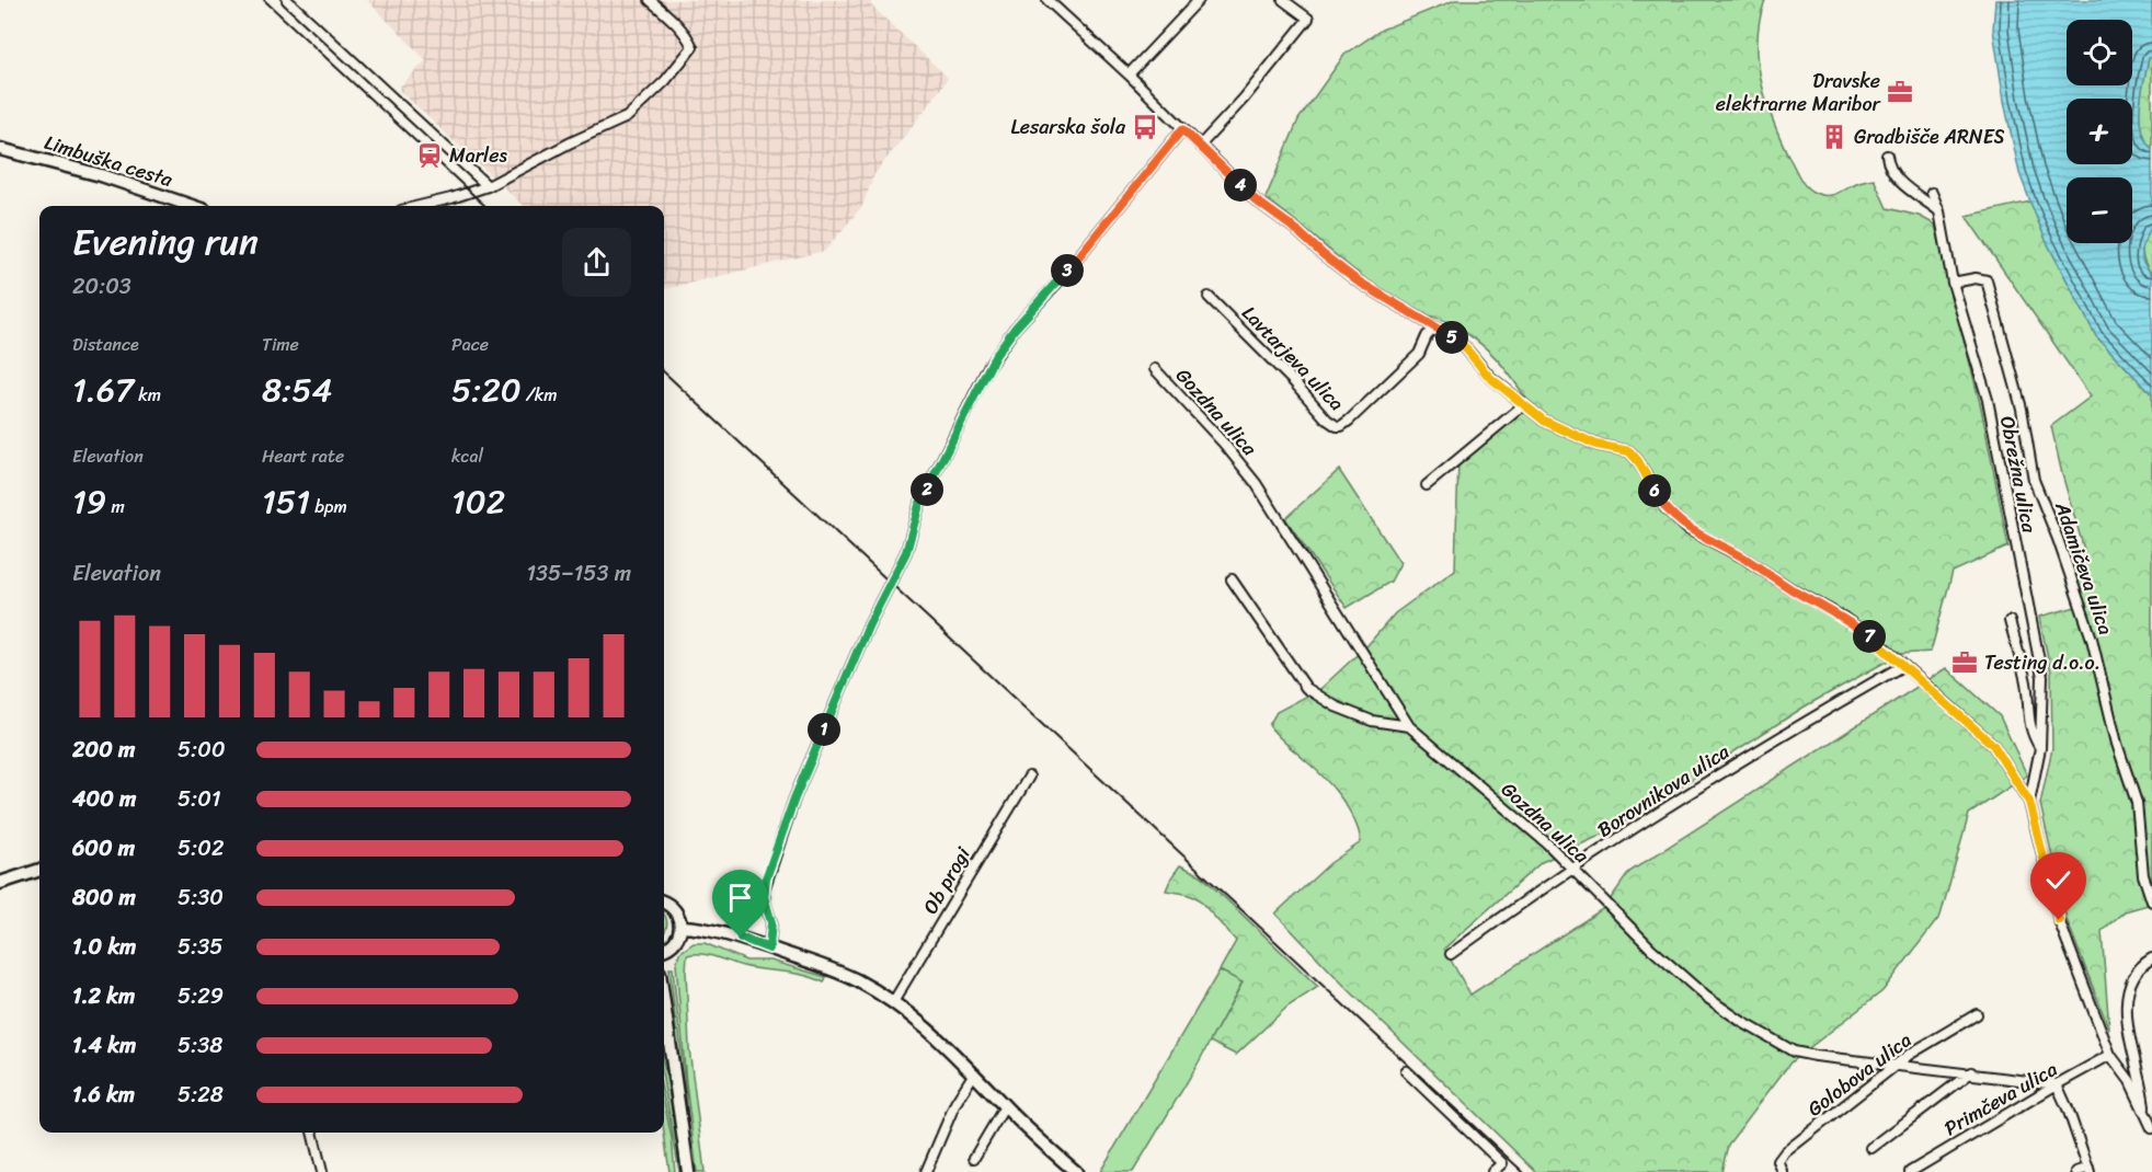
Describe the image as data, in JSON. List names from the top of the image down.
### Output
{
  "streets": {
    "main road": ["Limbuška cesta"],
    "street": [
      "Lavtarjeva ulica",
      "Gozdna ulica",
      "Obrežna ulica",
      "Adamičeva ulica",
      "Borovnikova ulica",
      "Ob progi",
      "Golobova ulica",
      "Primčeva ulica"
    ]
  },
  "crossings": [
    ["Gozdna ulica", "Borovnikova ulica"],
    ["Gozdna ulica", "Golobova ulica"],
    ["Gozdna ulica", "Primčeva ulica"],
    ["Obrežna ulica", "Adamičeva ulica"],
    ["Obrežna ulica", "Borovnikova ulica"],
    ["Obrežna ulica", "Primčeva ulica"]
  ],
  "places": {
    "office": ["Dravske elektrarne Maribor", "Testing d.o.o."],
    "bus stop": ["Lesarska šola"],
    "building": ["Gradbišče ARNES"],
    "station": ["Marles"]
  },
  "page": {
    "map_buttons": ["+", "−"],
    "pins": [
      "4",
      "3",
      "5",
      "2",
      "6",
      "7",
      "1"
    ],
    "heading": ["Evening run", "20:03"],
    "stats": [
      ["Distance", "1.67 km"],
      ["Time", "8:54"],
      ["Pace", "5:20 /km"],
      ["Elevation", "19 m"],
      ["Heart rate", "151 bpm"],
      ["kcal", "102"]
    ],
    "chart": ["Elevation", "135–153 m"],
    "list": [
      {
        "name": "200 m",
        "note": "5:00"
      },
      {
        "name": "400 m",
        "note": "5:01"
      },
      {
        "name": "600 m",
        "note": "5:02"
      },
      {
        "name": "800 m",
        "note": "5:30"
      },
      {
        "name": "1.0 km",
        "note": "5:35"
      },
      {
        "name": "1.2 km",
        "note": "5:29"
      },
      {
        "name": "1.4 km",
        "note": "5:38"
      },
      {
        "name": "1.6 km",
        "note": "5:28"
      }
    ]
  }
}
